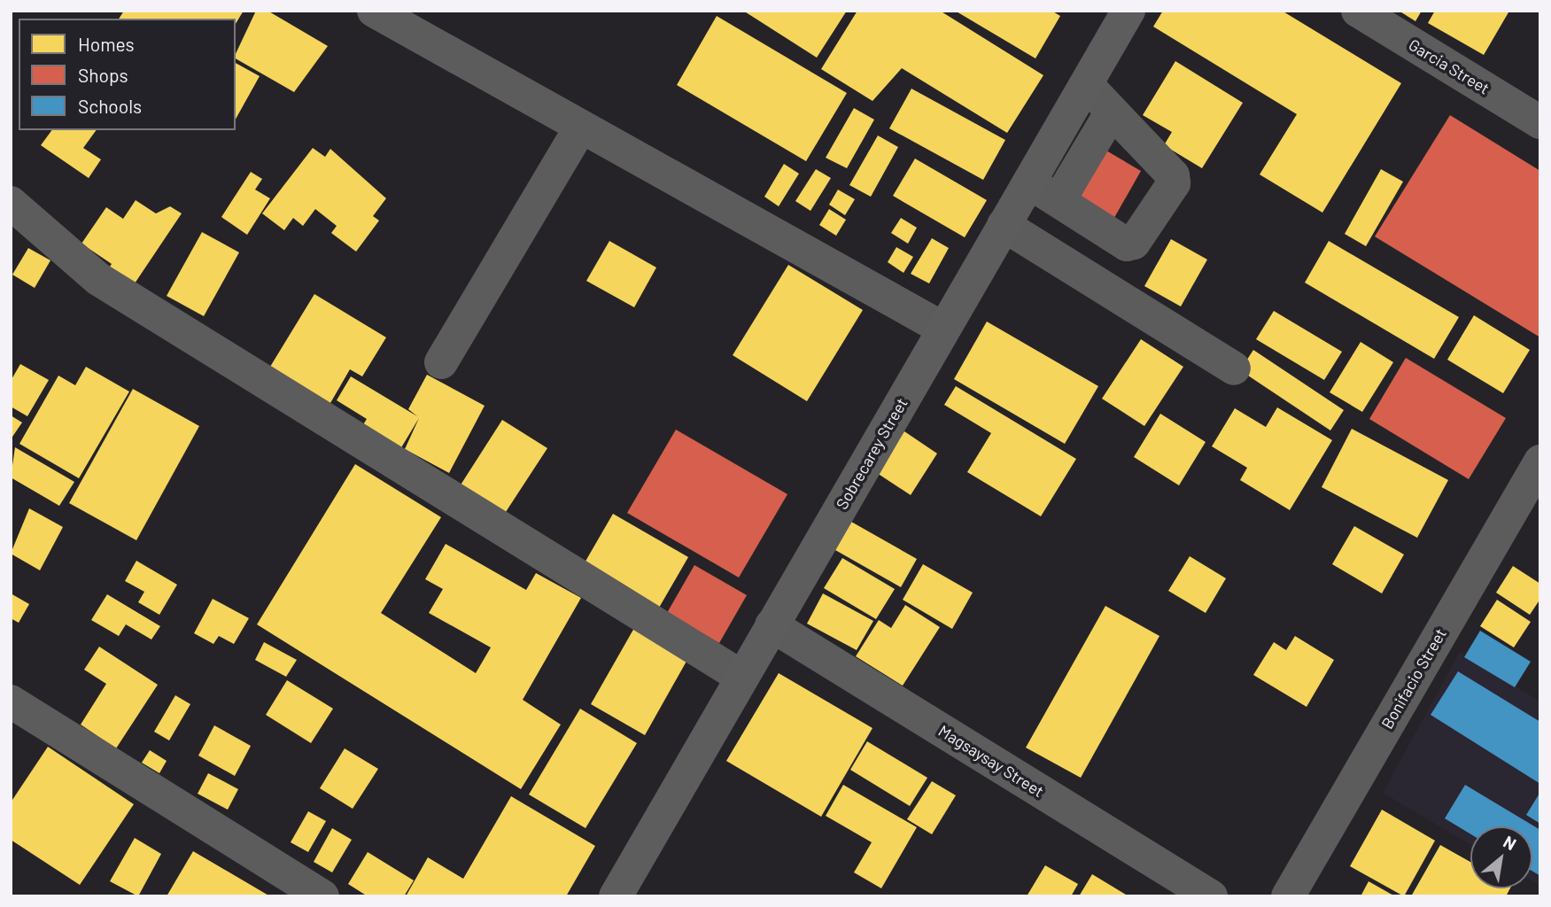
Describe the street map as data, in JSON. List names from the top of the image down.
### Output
{
  "streets": {
    "main road": ["Sobrecarey Street"],
    "street": ["Garcia Street", "Bonifacio Street", "Magsaysay Street"]
  },
  "crossings": [
    ["Sobrecarey Street", "Magsaysay Street"]
  ],
  "legend": ["Homes", "Shops", "Schools"],
  "north": "top right"
}
